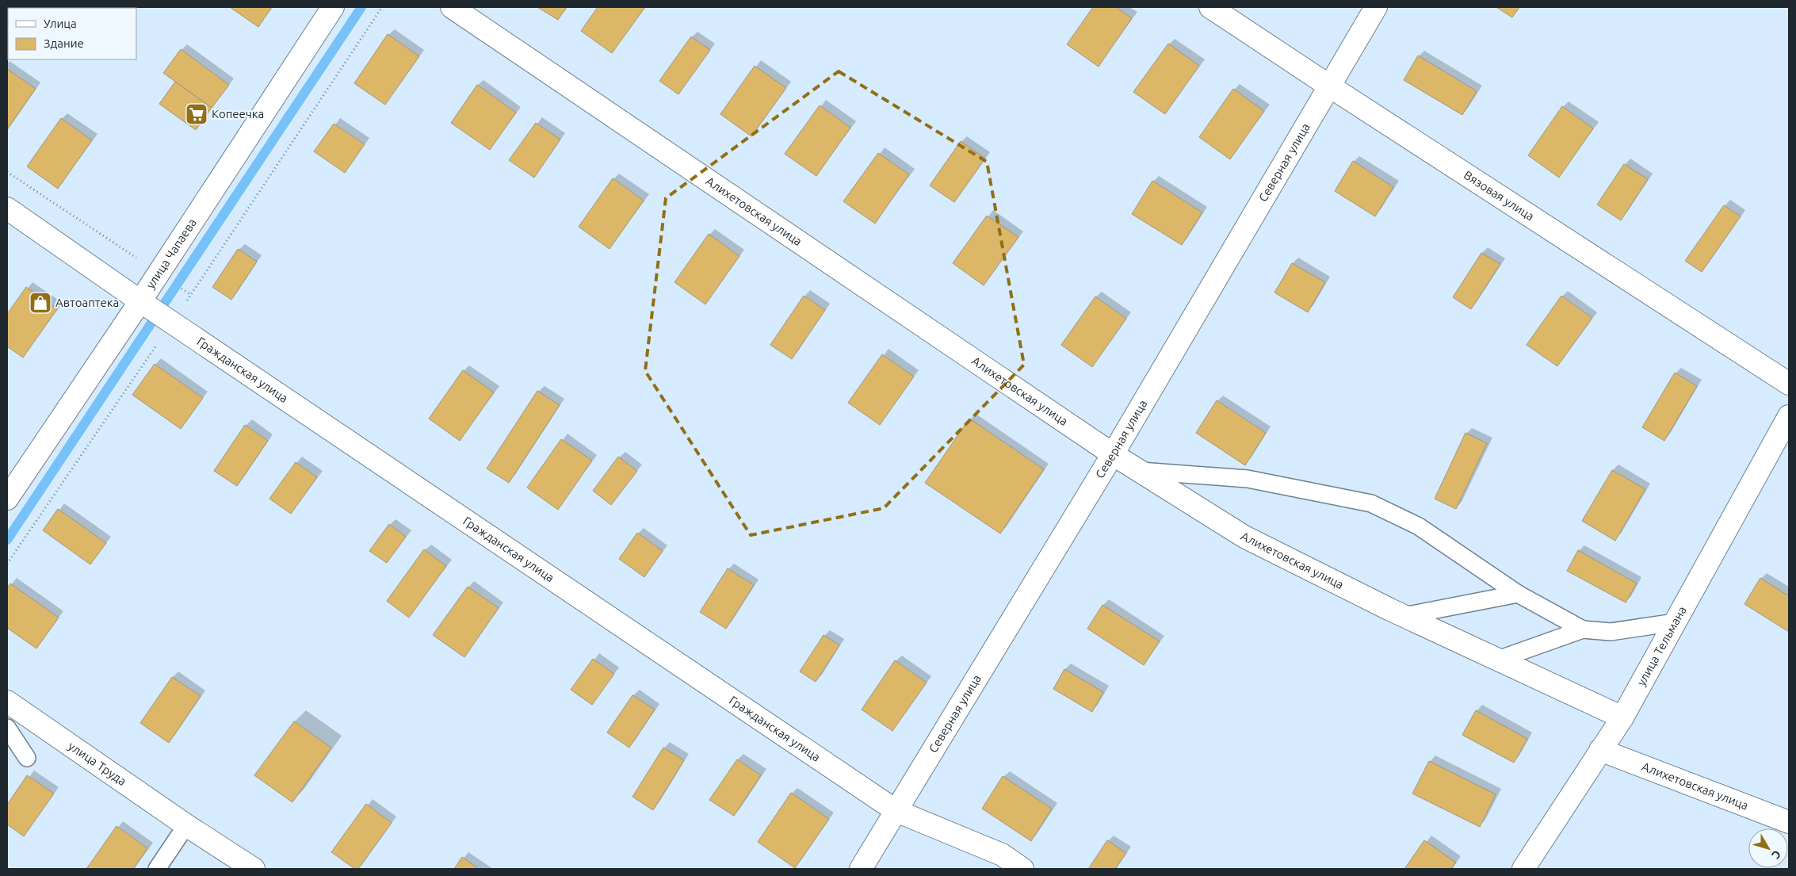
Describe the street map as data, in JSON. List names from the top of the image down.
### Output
{
  "streets": {
    "street": [
      "Северная улица",
      "Вязовая улица",
      "Алихетовская улица",
      "улица Чапаева",
      "Гражданская улица",
      "улица Тельмана",
      "улица Труда"
    ]
  },
  "crossings": [
    ["Северная улица", "Вязовая улица"],
    ["Северная улица", "Алихетовская улица"],
    ["Северная улица", "Гражданская улица"],
    ["Алихетовская улица", "улица Тельмана"],
    ["улица Чапаева", "Гражданская улица"]
  ],
  "places": {
    "supermarket": ["Копеечка"],
    "shop": ["Автоаптека"]
  },
  "legend": ["Улица", "Здание"],
  "north": "bottom right"
}
